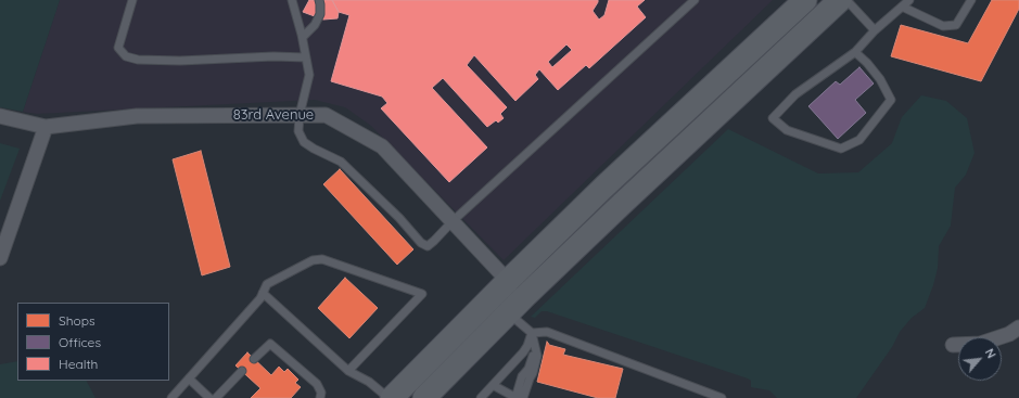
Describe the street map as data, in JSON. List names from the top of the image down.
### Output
{
  "streets": {
    "street": ["83rd Avenue"]
  },
  "legend": ["Shops", "Offices", "Health"],
  "north": "top right"
}
